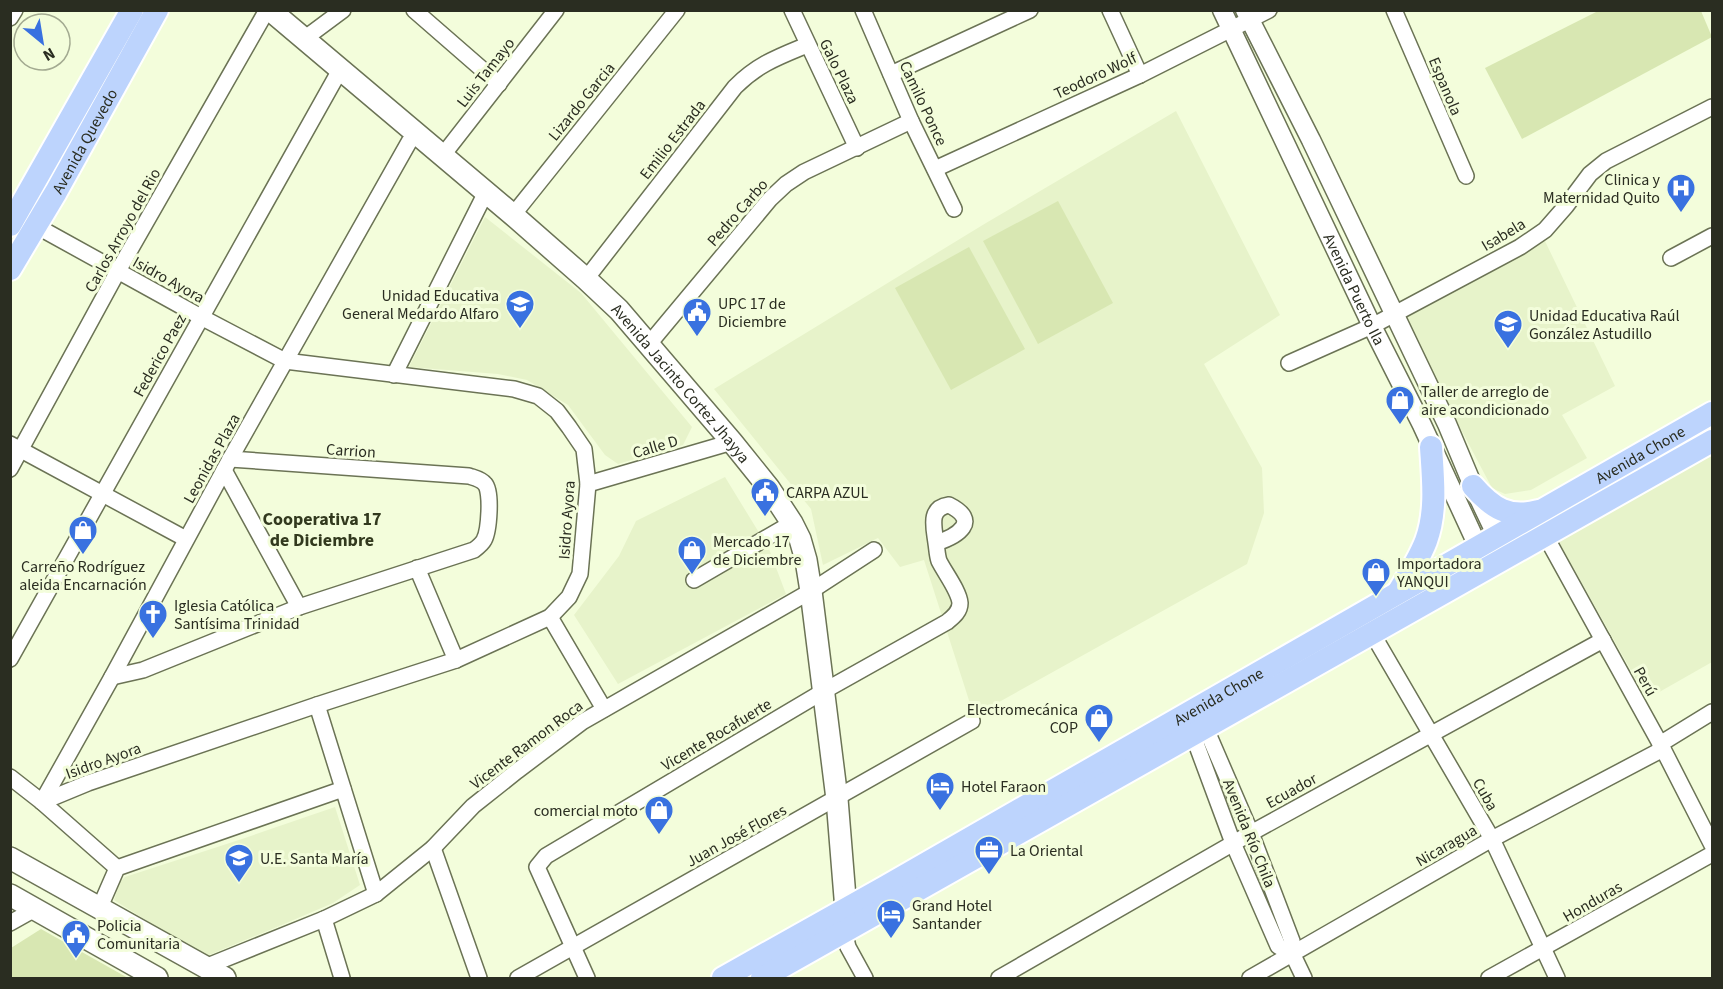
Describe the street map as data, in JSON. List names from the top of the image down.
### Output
{
  "streets": {
    "main road": ["Avenida Quevedo", "Avenida Jacinto Cortez Jhayya", "Avenida Chone"],
    "street": [
      "Galo Plaza",
      "Luis Tamayo",
      "Teodoro Wolf",
      "Espanola",
      "Lizardo Garcia",
      "Camilo Ponce",
      "Emilio Estrada",
      "Pedro Carbo",
      "Carlos Arroyo del Rio",
      "Isabela",
      "Isidro Ayora",
      "Avenida Puerto Ila",
      "Federico Paez",
      "Calle D",
      "Carrion",
      "Leonidas Plaza",
      "Perú",
      "Vicente Rocafuerte",
      "Vicente Ramon Roca",
      "Ecuador",
      "Cuba",
      "Avenida Río Chila",
      "Juan José Flores",
      "Nicaragua",
      "Honduras"
    ]
  },
  "crossings": [
    ["Galo Plaza", "Emilio Estrada"],
    ["Galo Plaza", "Pedro Carbo"],
    ["Luis Tamayo", "Avenida Jacinto Cortez Jhayya"],
    ["Teodoro Wolf", "Camilo Ponce"],
    ["Teodoro Wolf", "Avenida Puerto Ila"],
    ["Lizardo Garcia", "Avenida Jacinto Cortez Jhayya"],
    ["Camilo Ponce", "Pedro Carbo"],
    ["Emilio Estrada", "Avenida Jacinto Cortez Jhayya"],
    ["Avenida Quevedo", "Isidro Ayora"],
    ["Pedro Carbo", "Avenida Jacinto Cortez Jhayya"],
    ["Carlos Arroyo del Rio", "Isidro Ayora"],
    ["Carlos Arroyo del Rio", "Avenida Jacinto Cortez Jhayya"],
    ["Isabela", "Avenida Puerto Ila"],
    ["Isidro Ayora", "Federico Paez"],
    ["Isidro Ayora", "Calle D"],
    ["Isidro Ayora", "Leonidas Plaza"],
    ["Avenida Puerto Ila", "Avenida Chone"],
    ["Federico Paez", "Avenida Jacinto Cortez Jhayya"],
    ["Avenida Jacinto Cortez Jhayya", "Calle D"],
    ["Avenida Jacinto Cortez Jhayya", "Avenida Chone"],
    ["Avenida Jacinto Cortez Jhayya", "Leonidas Plaza"],
    ["Avenida Jacinto Cortez Jhayya", "Vicente Rocafuerte"],
    ["Avenida Jacinto Cortez Jhayya", "Vicente Ramon Roca"],
    ["Avenida Jacinto Cortez Jhayya", "Juan José Flores"],
    ["Carrion", "Leonidas Plaza"],
    ["Avenida Chone", "Perú"],
    ["Avenida Chone", "Cuba"],
    ["Avenida Chone", "Avenida Río Chila"],
    ["Perú", "Ecuador"],
    ["Perú", "Nicaragua"],
    ["Vicente Rocafuerte", "Juan José Flores"],
    ["Ecuador", "Cuba"],
    ["Ecuador", "Avenida Río Chila"],
    ["Cuba", "Nicaragua"],
    ["Cuba", "Honduras"],
    ["Avenida Río Chila", "Nicaragua"]
  ],
  "districts": ["Cooperativa 17 de Diciembre"],
  "places": {
    "hospital": ["Clinica y Maternidad Quito"],
    "school or university": ["Unidad Educativa General Medardo Alfaro", "Unidad Educativa Raúl González Astudillo", "U.E. Santa María"],
    "public building": ["UPC 17 de Diciembre", "CARPA AZUL", "Policia Comunitaria"],
    "shop": [
      "Taller de arreglo de aire acondicionado",
      "Carreño Rodríguez aleida Encarnación",
      "Mercado 17 de Diciembre",
      "Importadora YANQUI",
      "Electromecánica COP",
      "comercial moto"
    ],
    "church": ["Iglesia Católica Santísima Trinidad"],
    "hotel": ["Hotel Faraon", "Grand Hotel Santander"],
    "office": ["La Oriental"]
  },
  "north": "bottom right"
}
